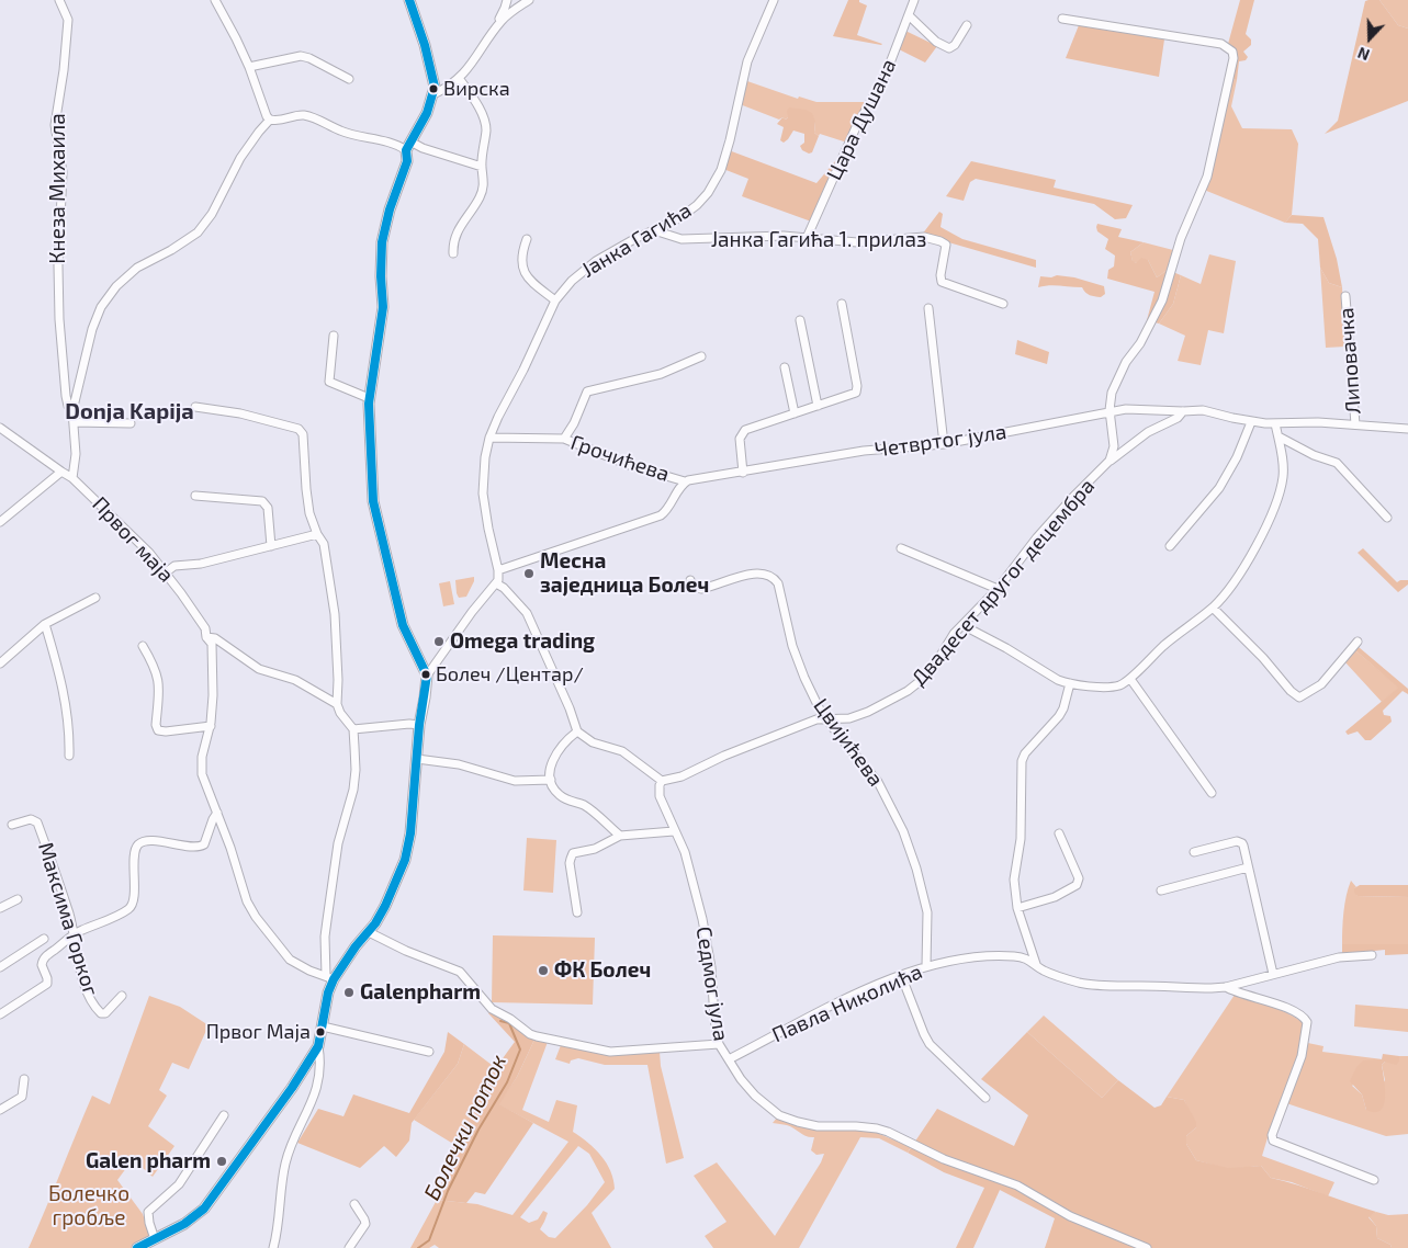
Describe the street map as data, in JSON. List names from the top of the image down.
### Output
{
  "streets": {
    "street": [
      "Цара Душана",
      "Кнеза Михаила",
      "Јанка Гагића",
      "Јанка Гагића 1. прилаз",
      "Липовачка",
      "Четвртог јула",
      "Грочићева",
      "Првог маја",
      "Двадесет другог децембра",
      "Цвијићева",
      "Максима Горког",
      "Седмог јула",
      "Павла Николића"
    ]
  },
  "crossings": [
    ["Цара Душана", "Јанка Гагића 1. прилаз"],
    ["Јанка Гагића", "Јанка Гагића 1. прилаз"],
    ["Јанка Гагића", "Грочићева"],
    ["Липовачка", "Четвртог јула"],
    ["Четвртог јула", "Грочићева"],
    ["Четвртог јула", "Двадесет другог децембра"],
    ["Двадесет другог децембра", "Цвијићева"],
    ["Двадесет другог децембра", "Седмог јула"],
    ["Цвијићева", "Павла Николића"],
    ["Седмог јула", "Павла Николића"]
  ],
  "districts": ["Donja Kapija"],
  "water": ["Болечки поток"],
  "parks": ["Болечко гробље"],
  "places": [
    "Вирска",
    "Месна заједница Болеч",
    "Omega trading",
    "Болеч /Центар/",
    "ФК Болеч",
    "Galenpharm",
    "Првог Маја",
    "Galen pharm"
  ],
  "north": "bottom"
}
